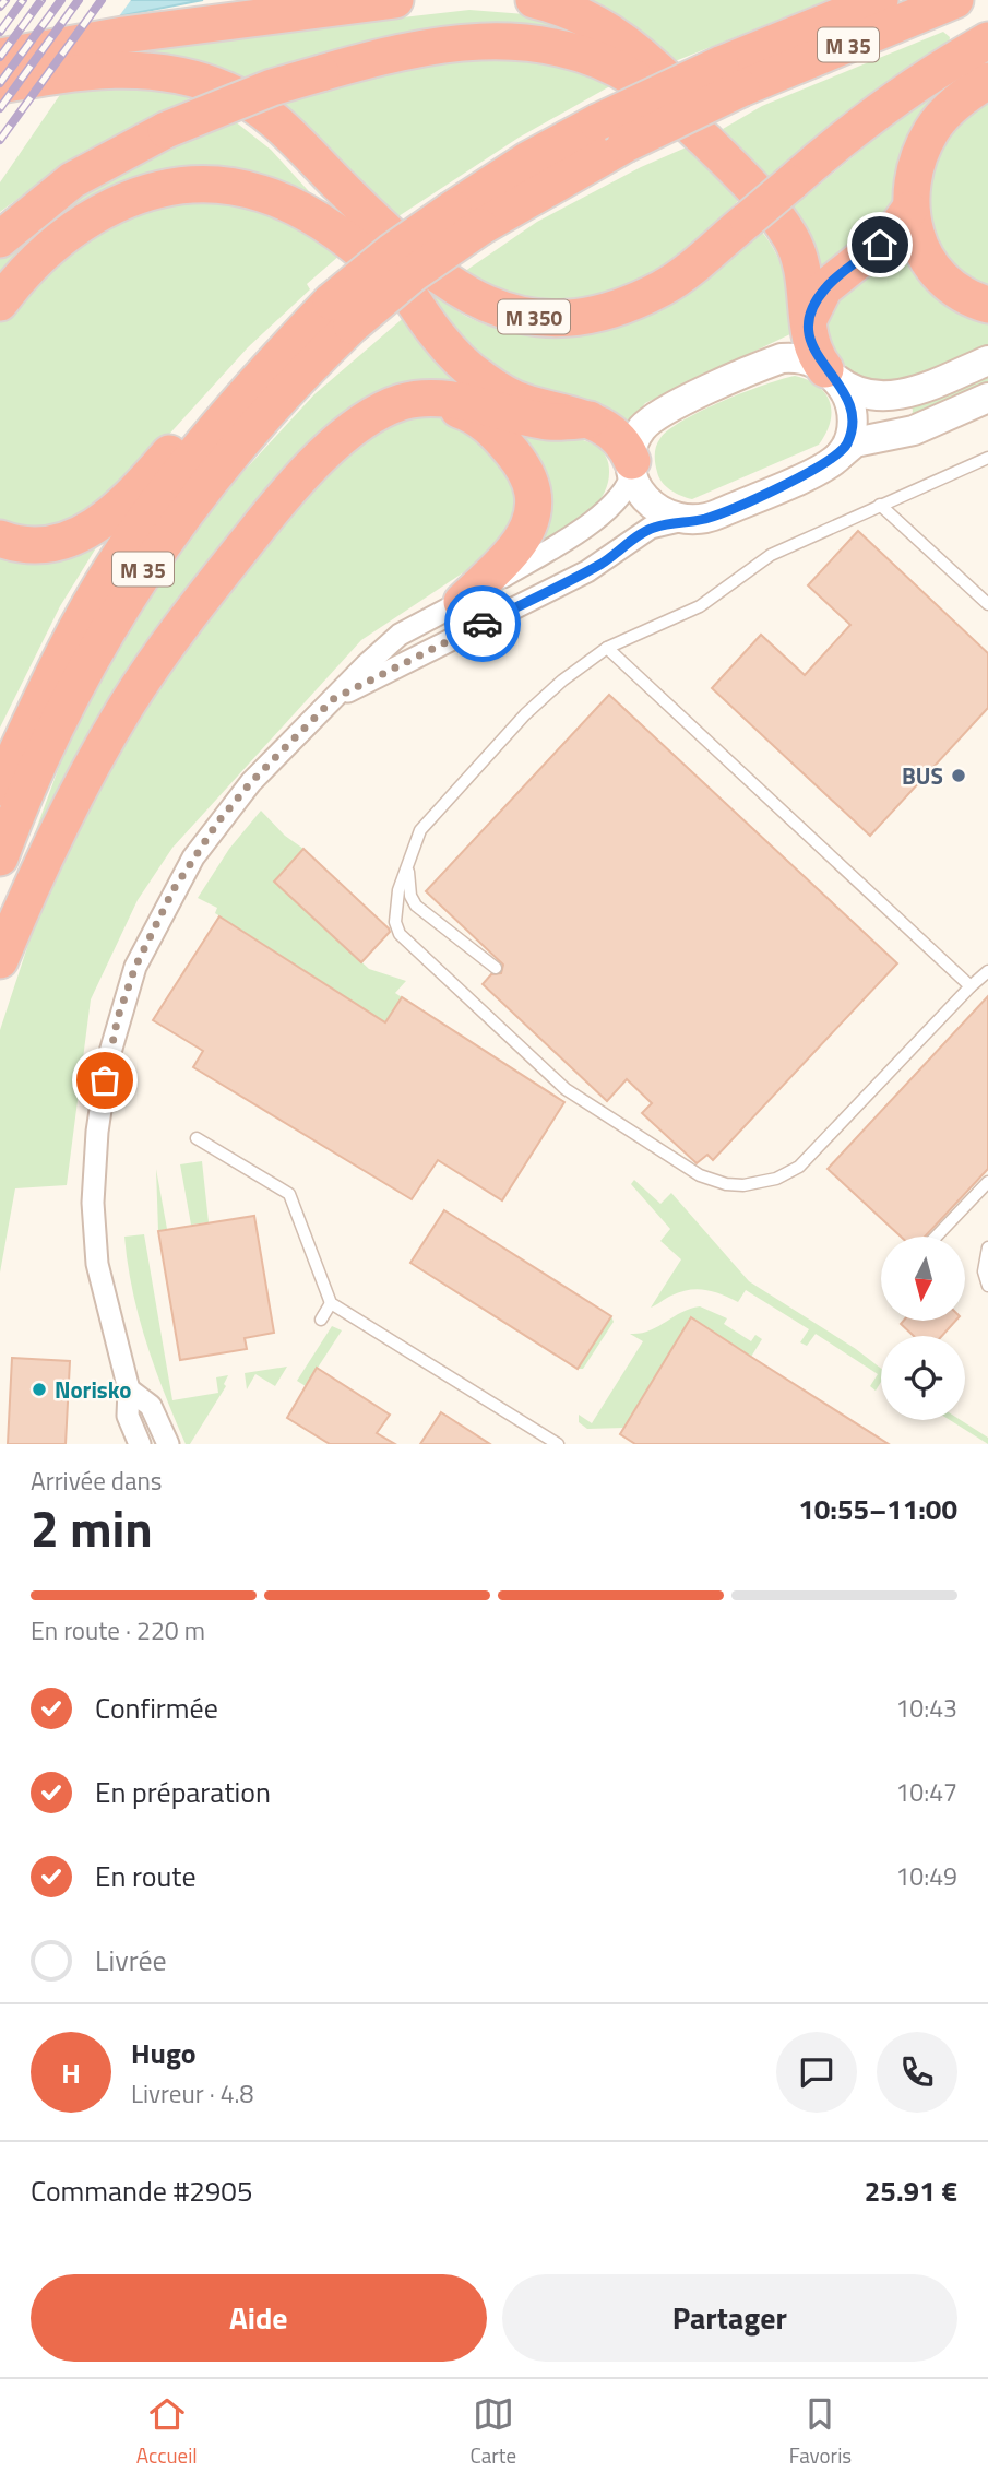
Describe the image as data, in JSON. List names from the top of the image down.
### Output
{
  "streets": {
    "highway": ["M 35", "M 350"]
  },
  "places": ["BUS", "Norisko"],
  "north": "bottom",
  "page": {
    "heading": ["2 min", "Arrivée dans", "10:55–11:00"],
    "panel": [
      "Hugo",
      "Livreur · 4.8",
      "Commande #2905",
      "25.91 €"
    ],
    "bar": "En route · 220 m",
    "list": [
      ["Confirmée", "10:43"],
      ["En préparation", "10:47"],
      ["En route", "10:49"],
      "Livrée"
    ],
    "round": "H",
    "buttons": ["Aide", "Partager"],
    "tabs": ["Accueil", "Carte", "Favoris"]
  }
}
